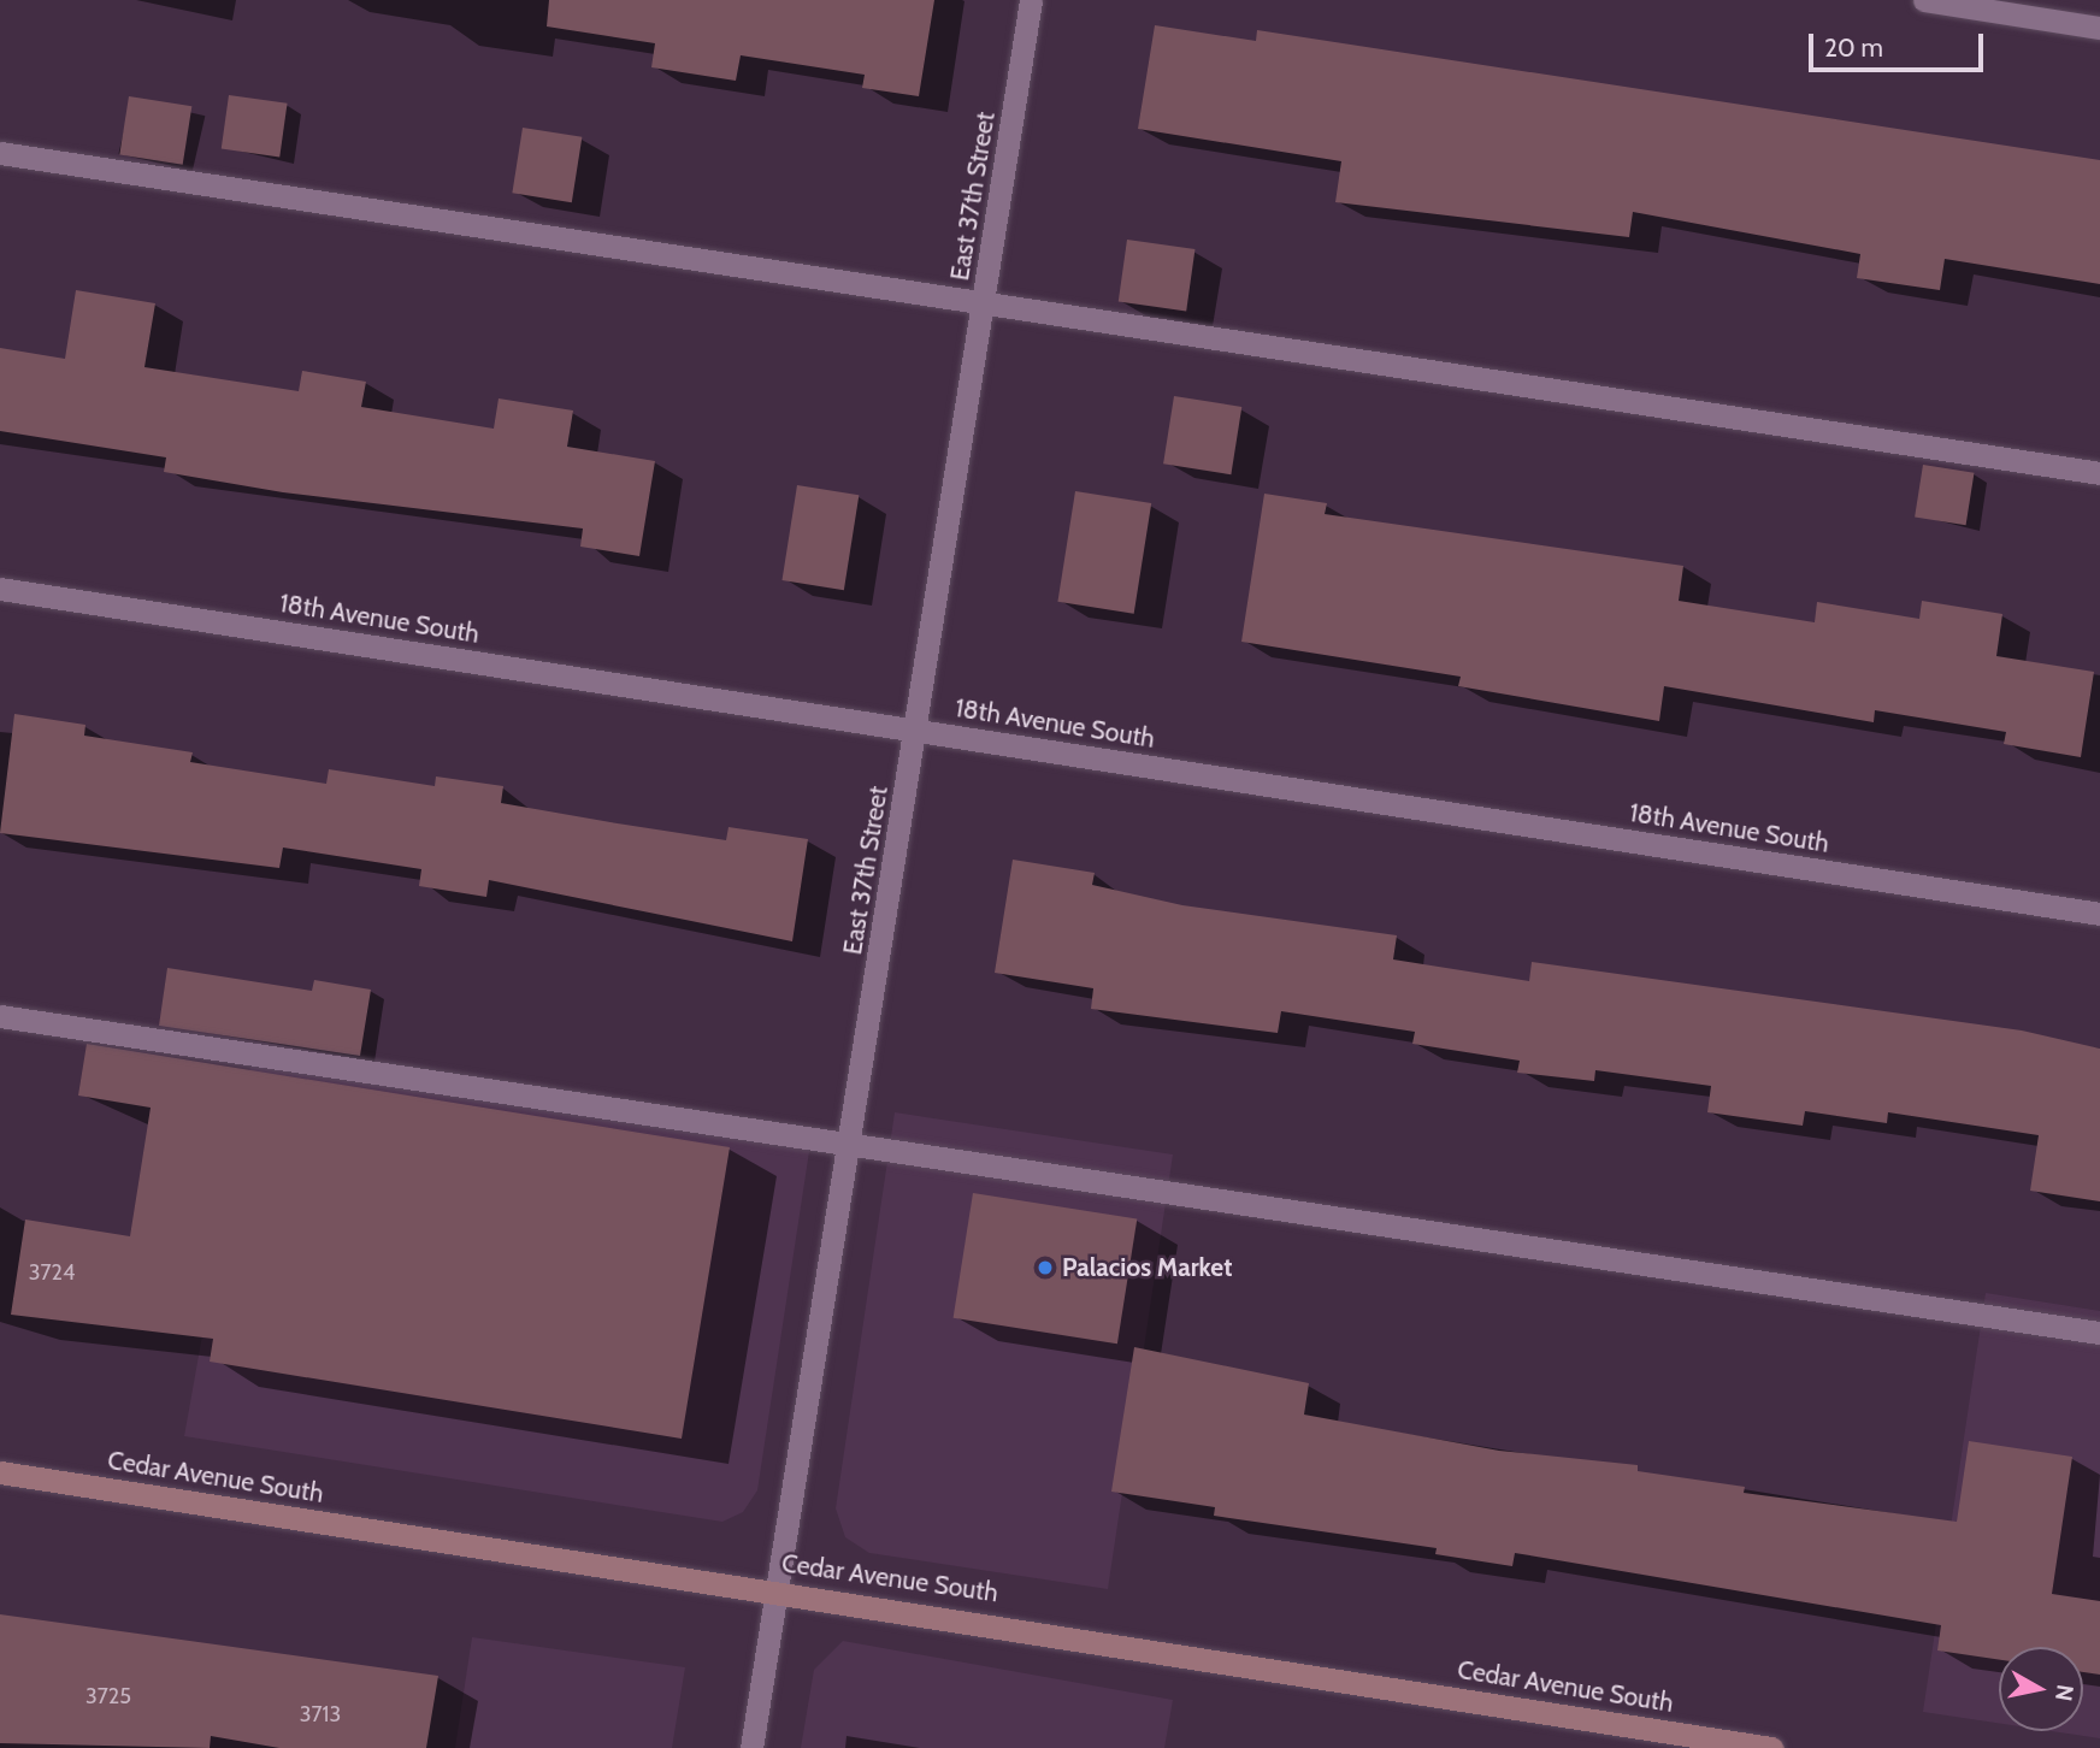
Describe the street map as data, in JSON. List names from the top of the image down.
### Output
{
  "streets": {
    "main road": ["Cedar Avenue South"],
    "street": ["East 37th Street", "18th Avenue South"]
  },
  "crossings": [
    ["East 37th Street", "18th Avenue South"],
    ["East 37th Street", "Cedar Avenue South"]
  ],
  "places": ["Palacios Market"],
  "house_numbers": ["3724", "3725", "3713"],
  "scale_bar": "20 m",
  "north": "right"
}
